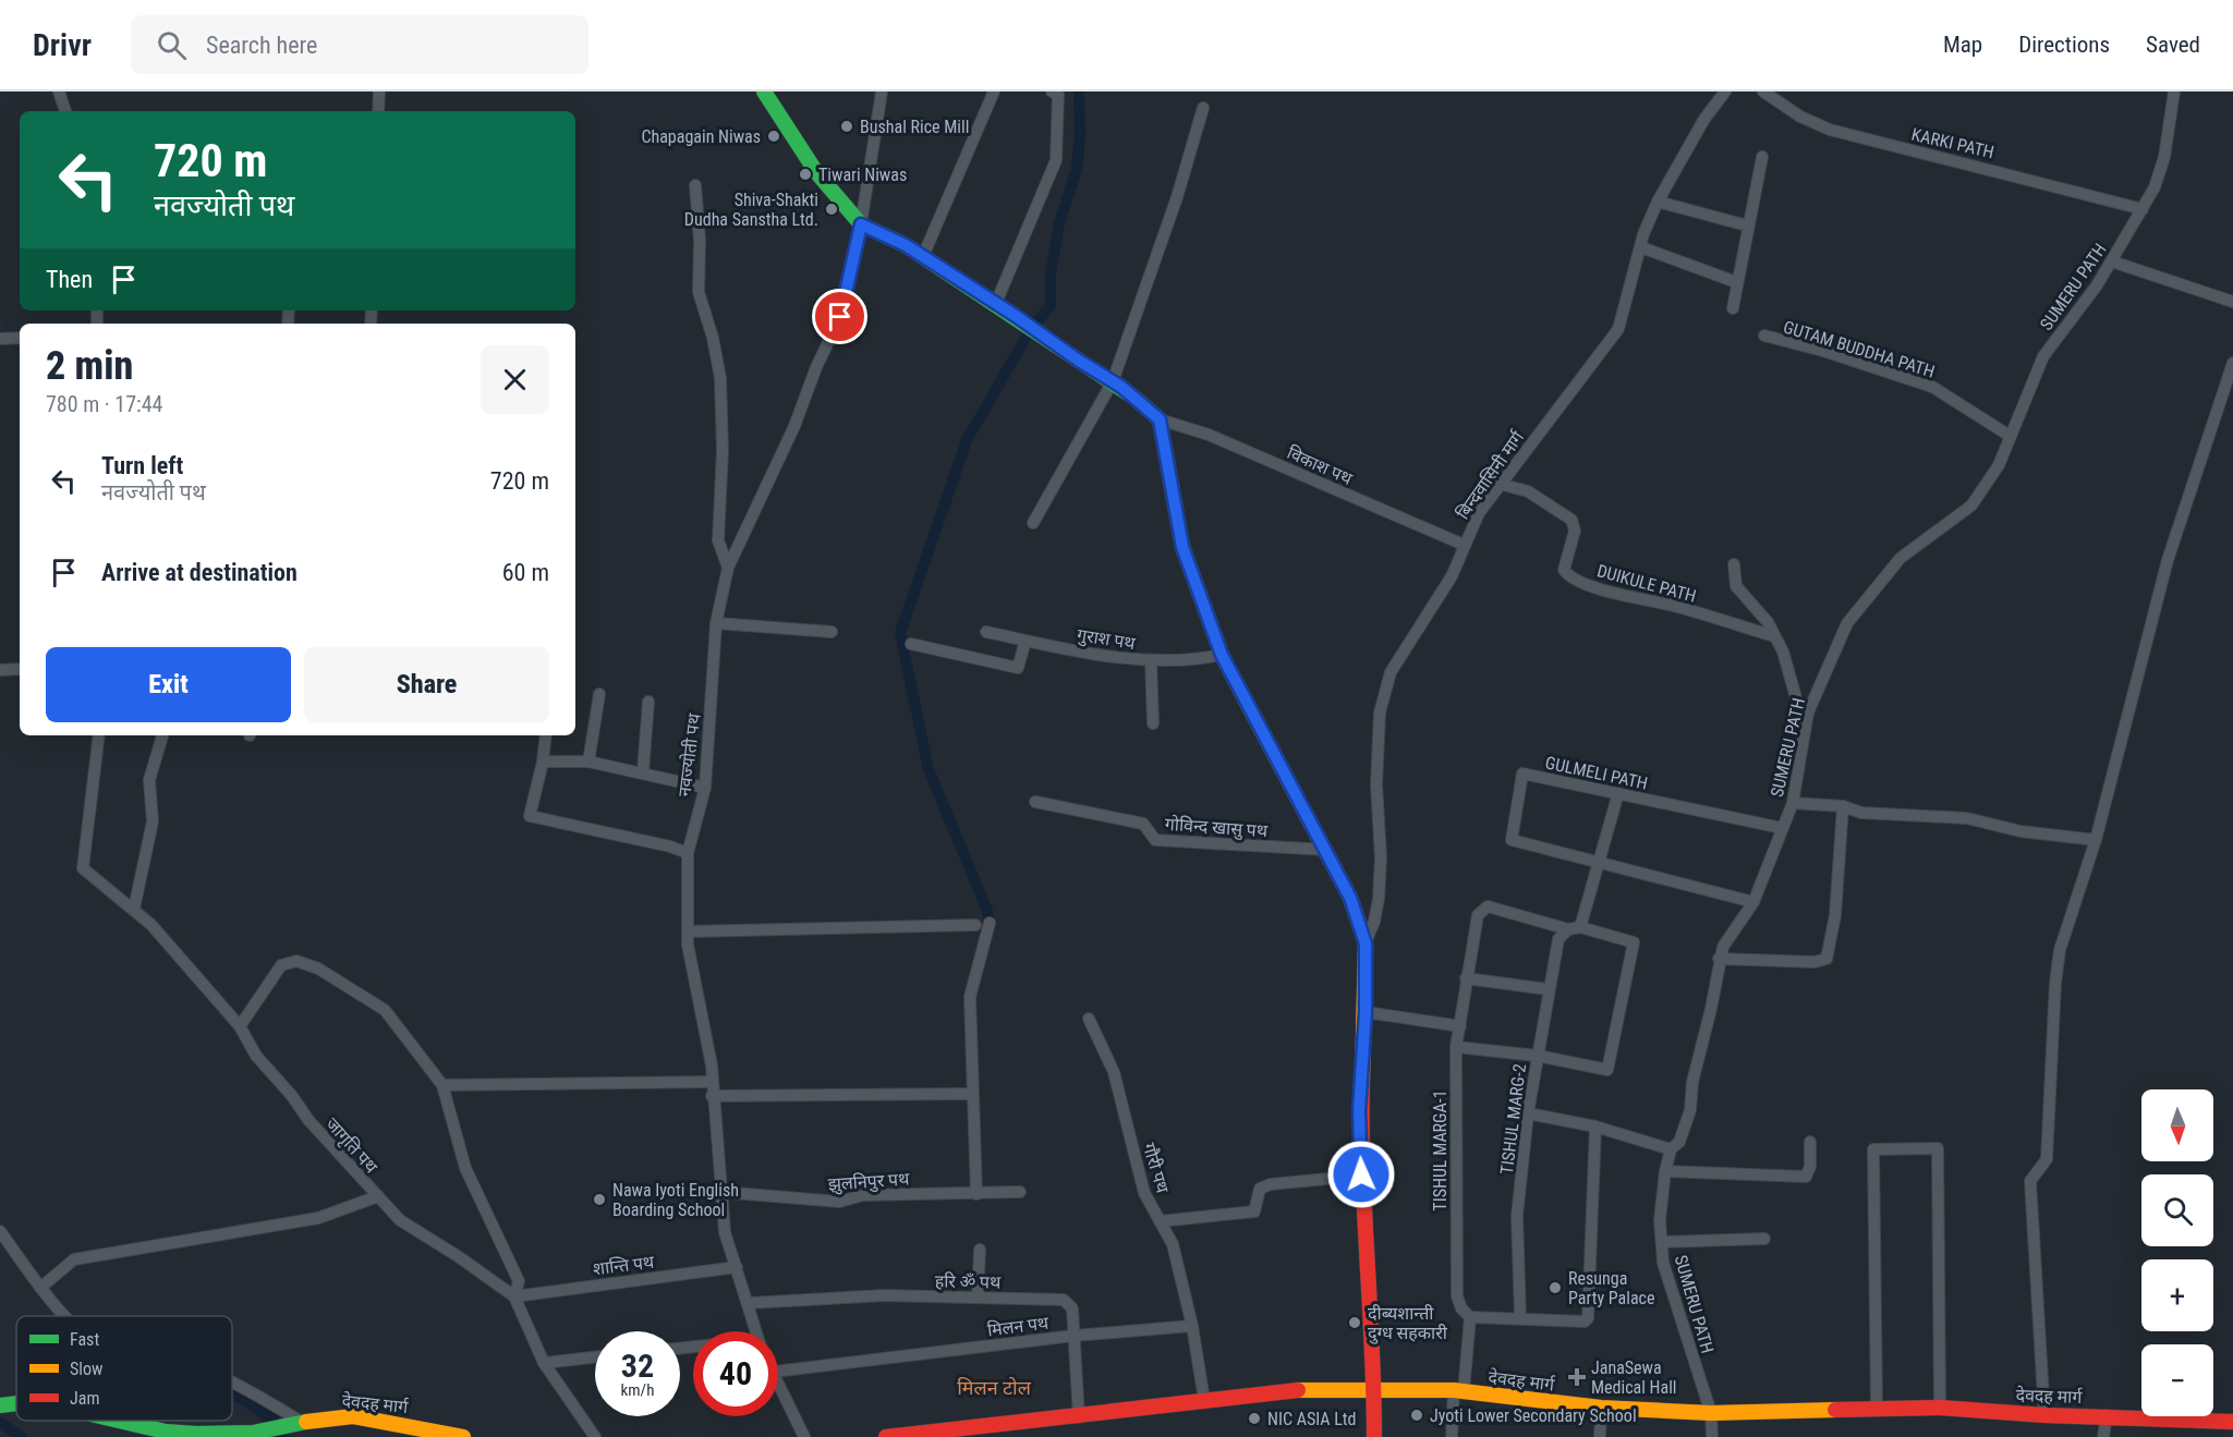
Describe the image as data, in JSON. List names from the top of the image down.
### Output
{
  "streets": {
    "main road": ["देवदह मार्ग"],
    "street": [
      "KARKI PATH",
      "SUMERU PATH",
      "GUTAM BUDDHA PATH",
      "विकाश पथ",
      "बिन्दवासिनी मार्ग",
      "DUIKULE PATH",
      "गुराश पथ",
      "नवज्योती पथ",
      "GULMELI PATH",
      "गोविन्द खासु पथ",
      "TISHUL MARG-2",
      "जागृति पथ",
      "TISHUL MARGA-1",
      "गौरी पथ",
      "झुलनिपुर पथ",
      "शान्ति पथ",
      "हरि ॐ पथ",
      "मिलन पथ"
    ]
  },
  "crossings": [
    ["KARKI PATH", "SUMERU PATH"],
    ["SUMERU PATH", "GUTAM BUDDHA PATH"],
    ["SUMERU PATH", "GULMELI PATH"],
    ["SUMERU PATH", "देवदह मार्ग"],
    ["विकाश पथ", "बिन्दवासिनी मार्ग"],
    ["बिन्दवासिनी मार्ग", "DUIKULE PATH"],
    ["नवज्योती पथ", "झुलनिपुर पथ"],
    ["नवज्योती पथ", "शान्ति पथ"],
    ["नवज्योती पथ", "हरि ॐ पथ"],
    ["GULMELI PATH", "TISHUL MARG-2"],
    ["TISHUL MARG-2", "TISHUL MARGA-1"],
    ["जागृति पथ", "शान्ति पथ"],
    ["गौरी पथ", "मिलन पथ"],
    ["हरि ॐ पथ", "मिलन पथ"],
    ["हरि ॐ पथ", "देवदह मार्ग"]
  ],
  "districts": ["मिलन टोल"],
  "places": {
    "other": [
      "Bushal Rice Mill",
      "Chapagain Niwas",
      "Tiwari Niwas",
      "Shiva-Shakti Dudha Sanstha Ltd.",
      "Nawa Iyoti English Boarding School",
      "Resunga Party Palace",
      "दीब्यशान्ती दुग्ध सहकारी",
      "Jyoti Lower Secondary School",
      "NIC ASIA Ltd"
    ],
    "health": ["JanaSewa Medical Hall"]
  },
  "legend": ["Fast", "Slow", "Jam"],
  "north": "bottom",
  "page": {
    "header": "Drivr",
    "search": "Search here",
    "nav": ["Map", "Directions", "Saved"],
    "turn": ["720 m", "नवज्योती पथ"],
    "then": "Then",
    "heading": ["2 min", "780 m · 17:44"],
    "list": [
      {
        "name": "Turn left",
        "note": "नवज्योती पथ",
        "value": "720 m"
      },
      {
        "name": "Arrive at destination",
        "value": "60 m"
      }
    ],
    "buttons": ["Exit", "Share"],
    "map_buttons": ["+", "−"],
    "speed": "32 km/h",
    "limit": "40"
  }
}
